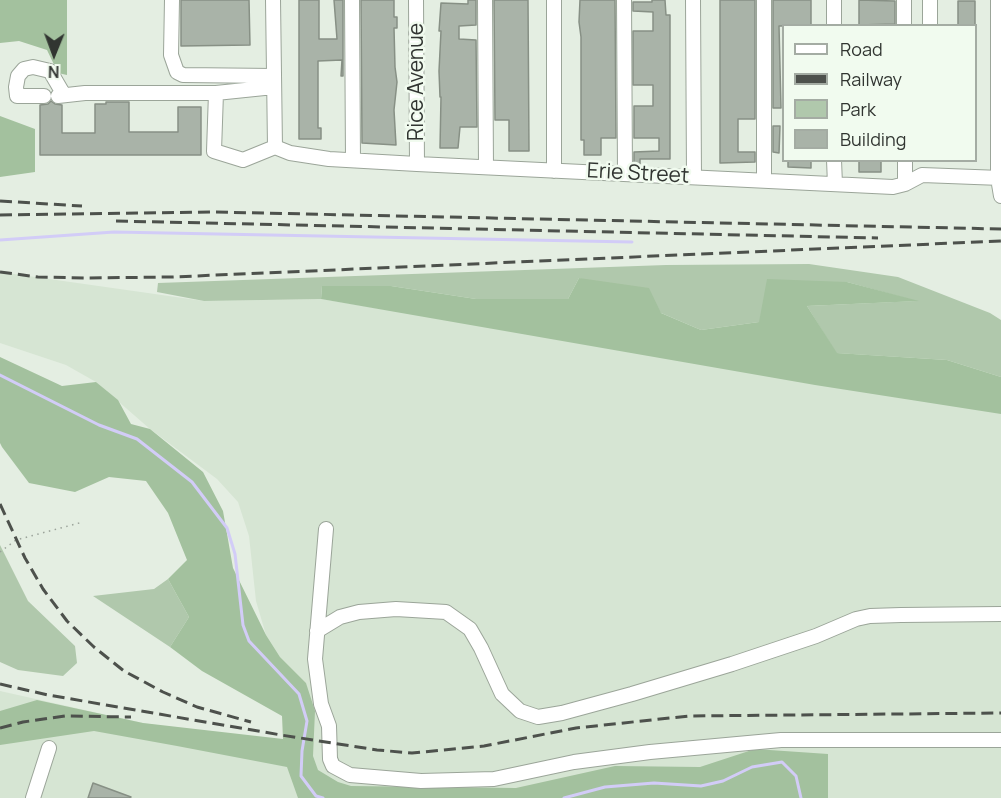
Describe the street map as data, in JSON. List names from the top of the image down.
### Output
{
  "streets": {
    "street": ["Rice Avenue", "Erie Street"]
  },
  "crossings": [
    ["Rice Avenue", "Erie Street"]
  ],
  "legend": [
    "Road",
    "Railway",
    "Park",
    "Building"
  ],
  "north": "bottom"
}
